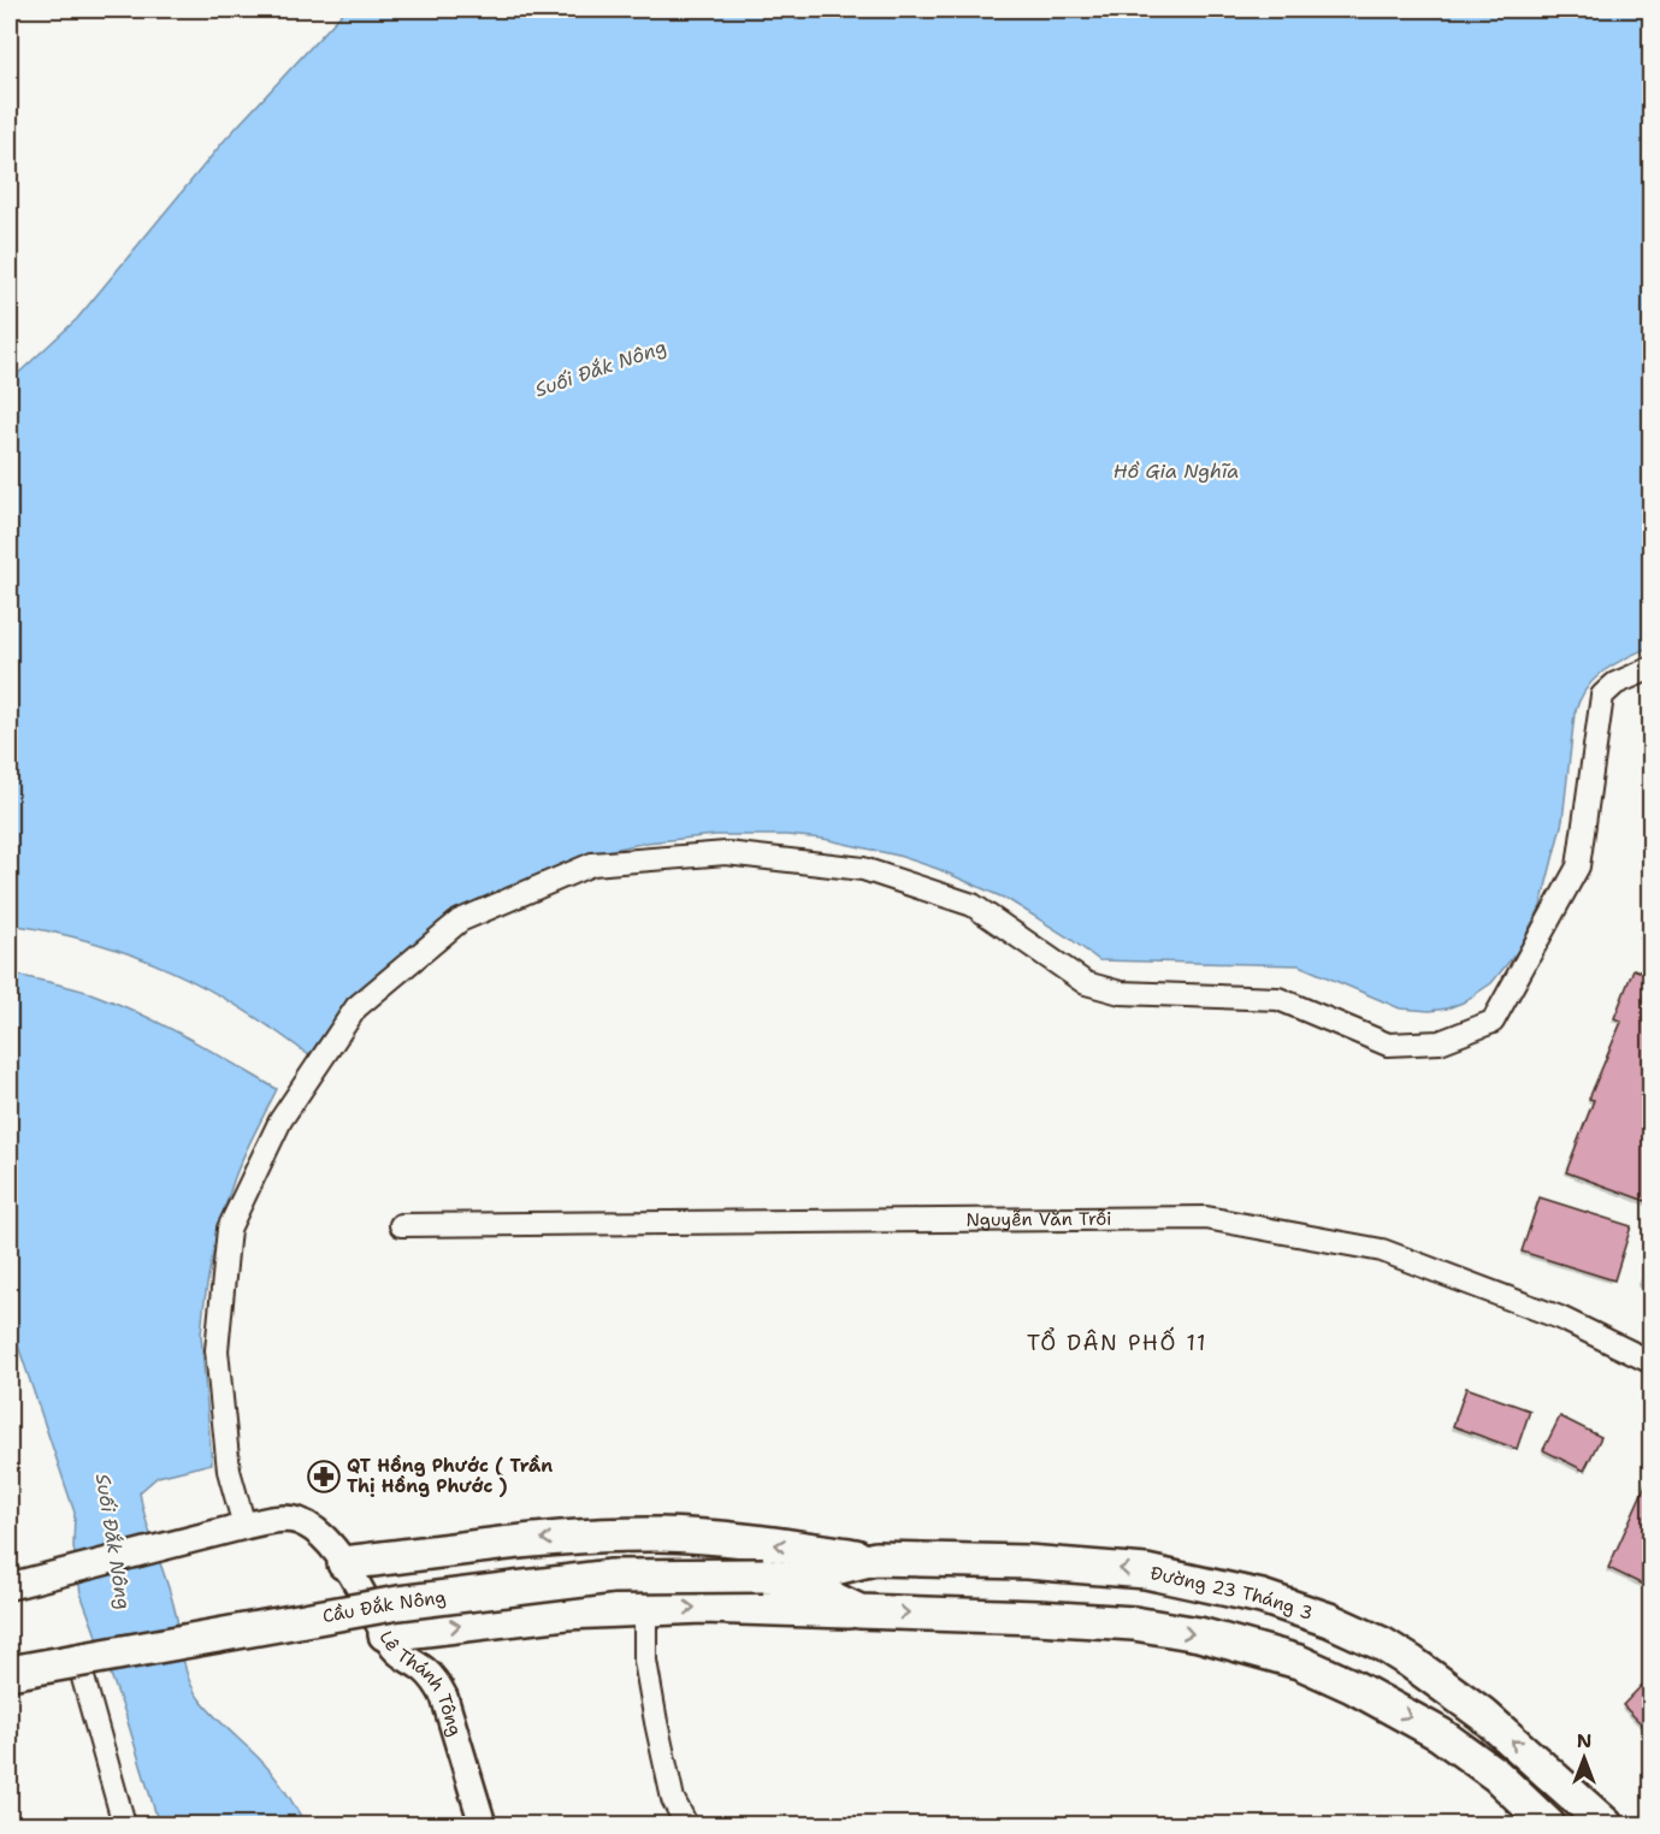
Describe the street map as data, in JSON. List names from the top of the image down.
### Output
{
  "streets": {
    "main road": ["Đường 23 Tháng 3", "Cầu Đắk Nông"],
    "street": ["Nguyễn Văn Trỗi", "Lê Thánh Tông"]
  },
  "crossings": [
    ["Đường 23 Tháng 3", "Cầu Đắk Nông"]
  ],
  "districts": ["TỔ DÂN PHỐ 11"],
  "water": ["Suối Đắk Nông", "Hồ Gia Nghĩa"],
  "places": {
    "pharmacy": ["QT Hồng Phước ( Trần Thị Hồng Phước )"]
  },
  "north": "top"
}
